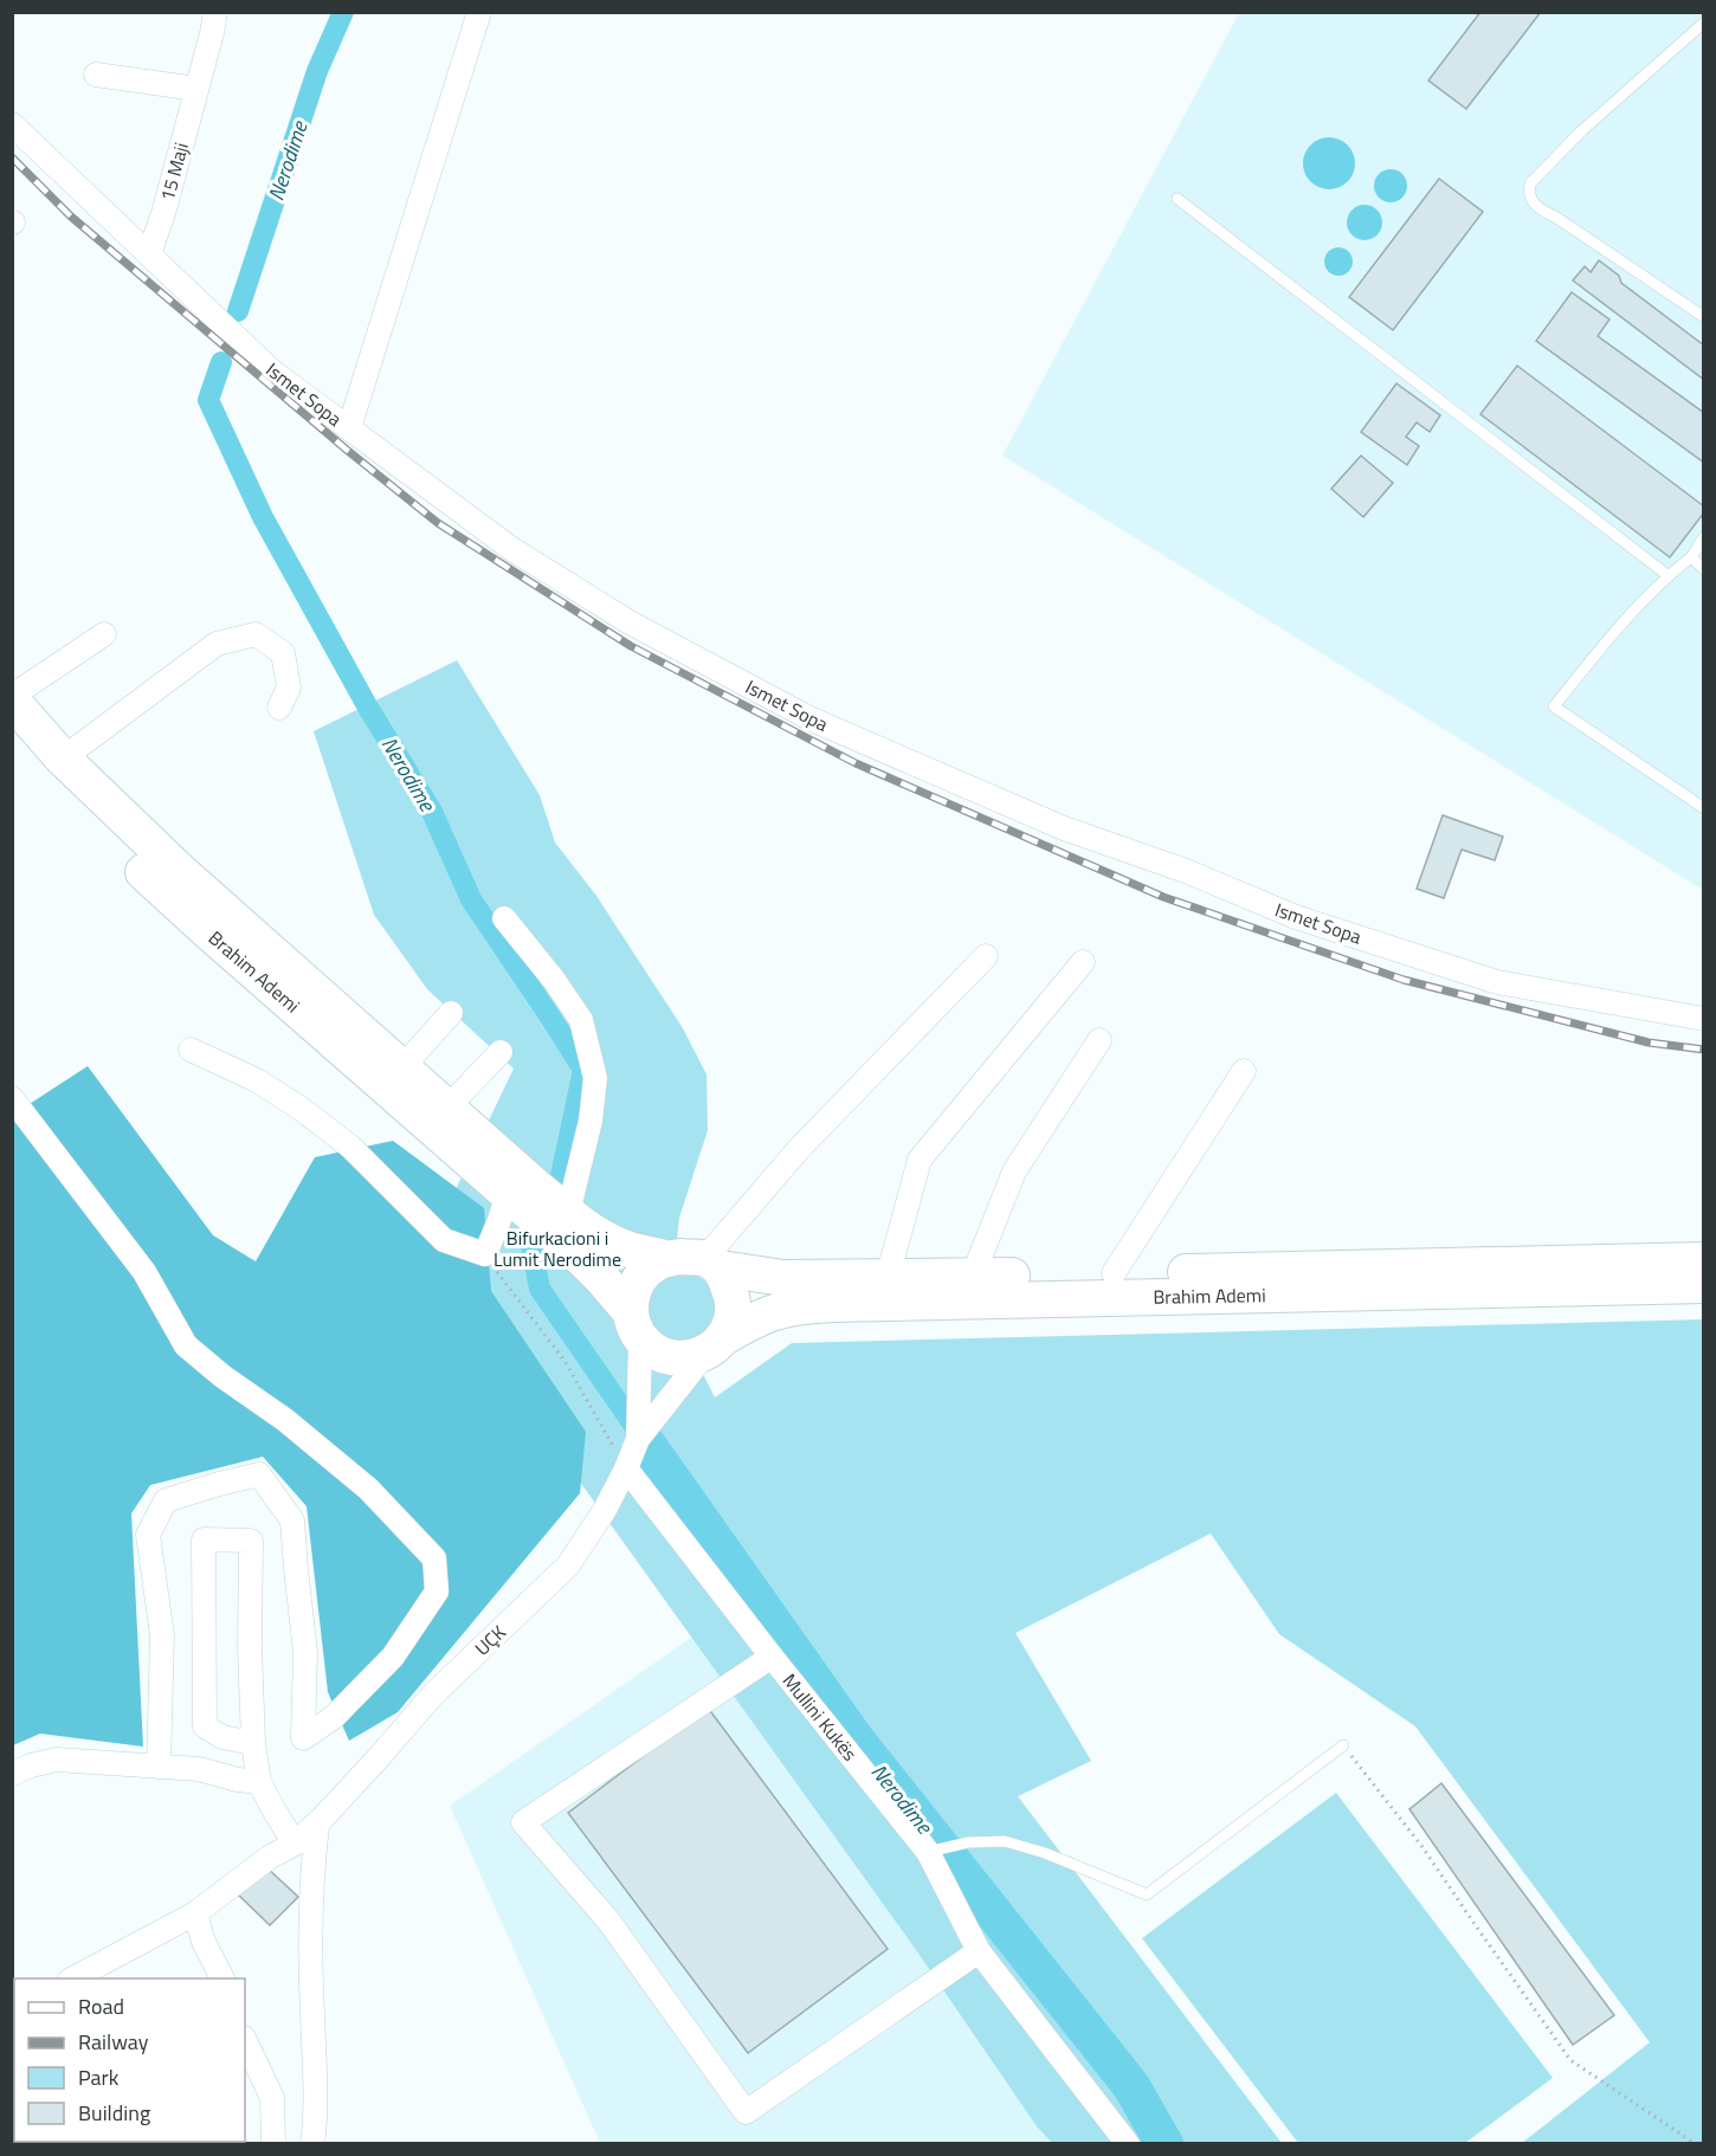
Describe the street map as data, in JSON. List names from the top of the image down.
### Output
{
  "streets": {
    "main road": ["Brahim Ademi"],
    "street": [
      "15 Maji",
      "Ismet Sopa",
      "UÇK",
      "Mullini Kukës"
    ]
  },
  "crossings": [
    ["15 Maji", "Ismet Sopa"],
    ["Brahim Ademi", "UÇK"],
    ["UÇK", "Mullini Kukës"]
  ],
  "water": ["Nerodime"],
  "parks": ["Bifurkacioni i Lumit Nerodime"],
  "legend": [
    "Road",
    "Railway",
    "Park",
    "Building"
  ]
}
